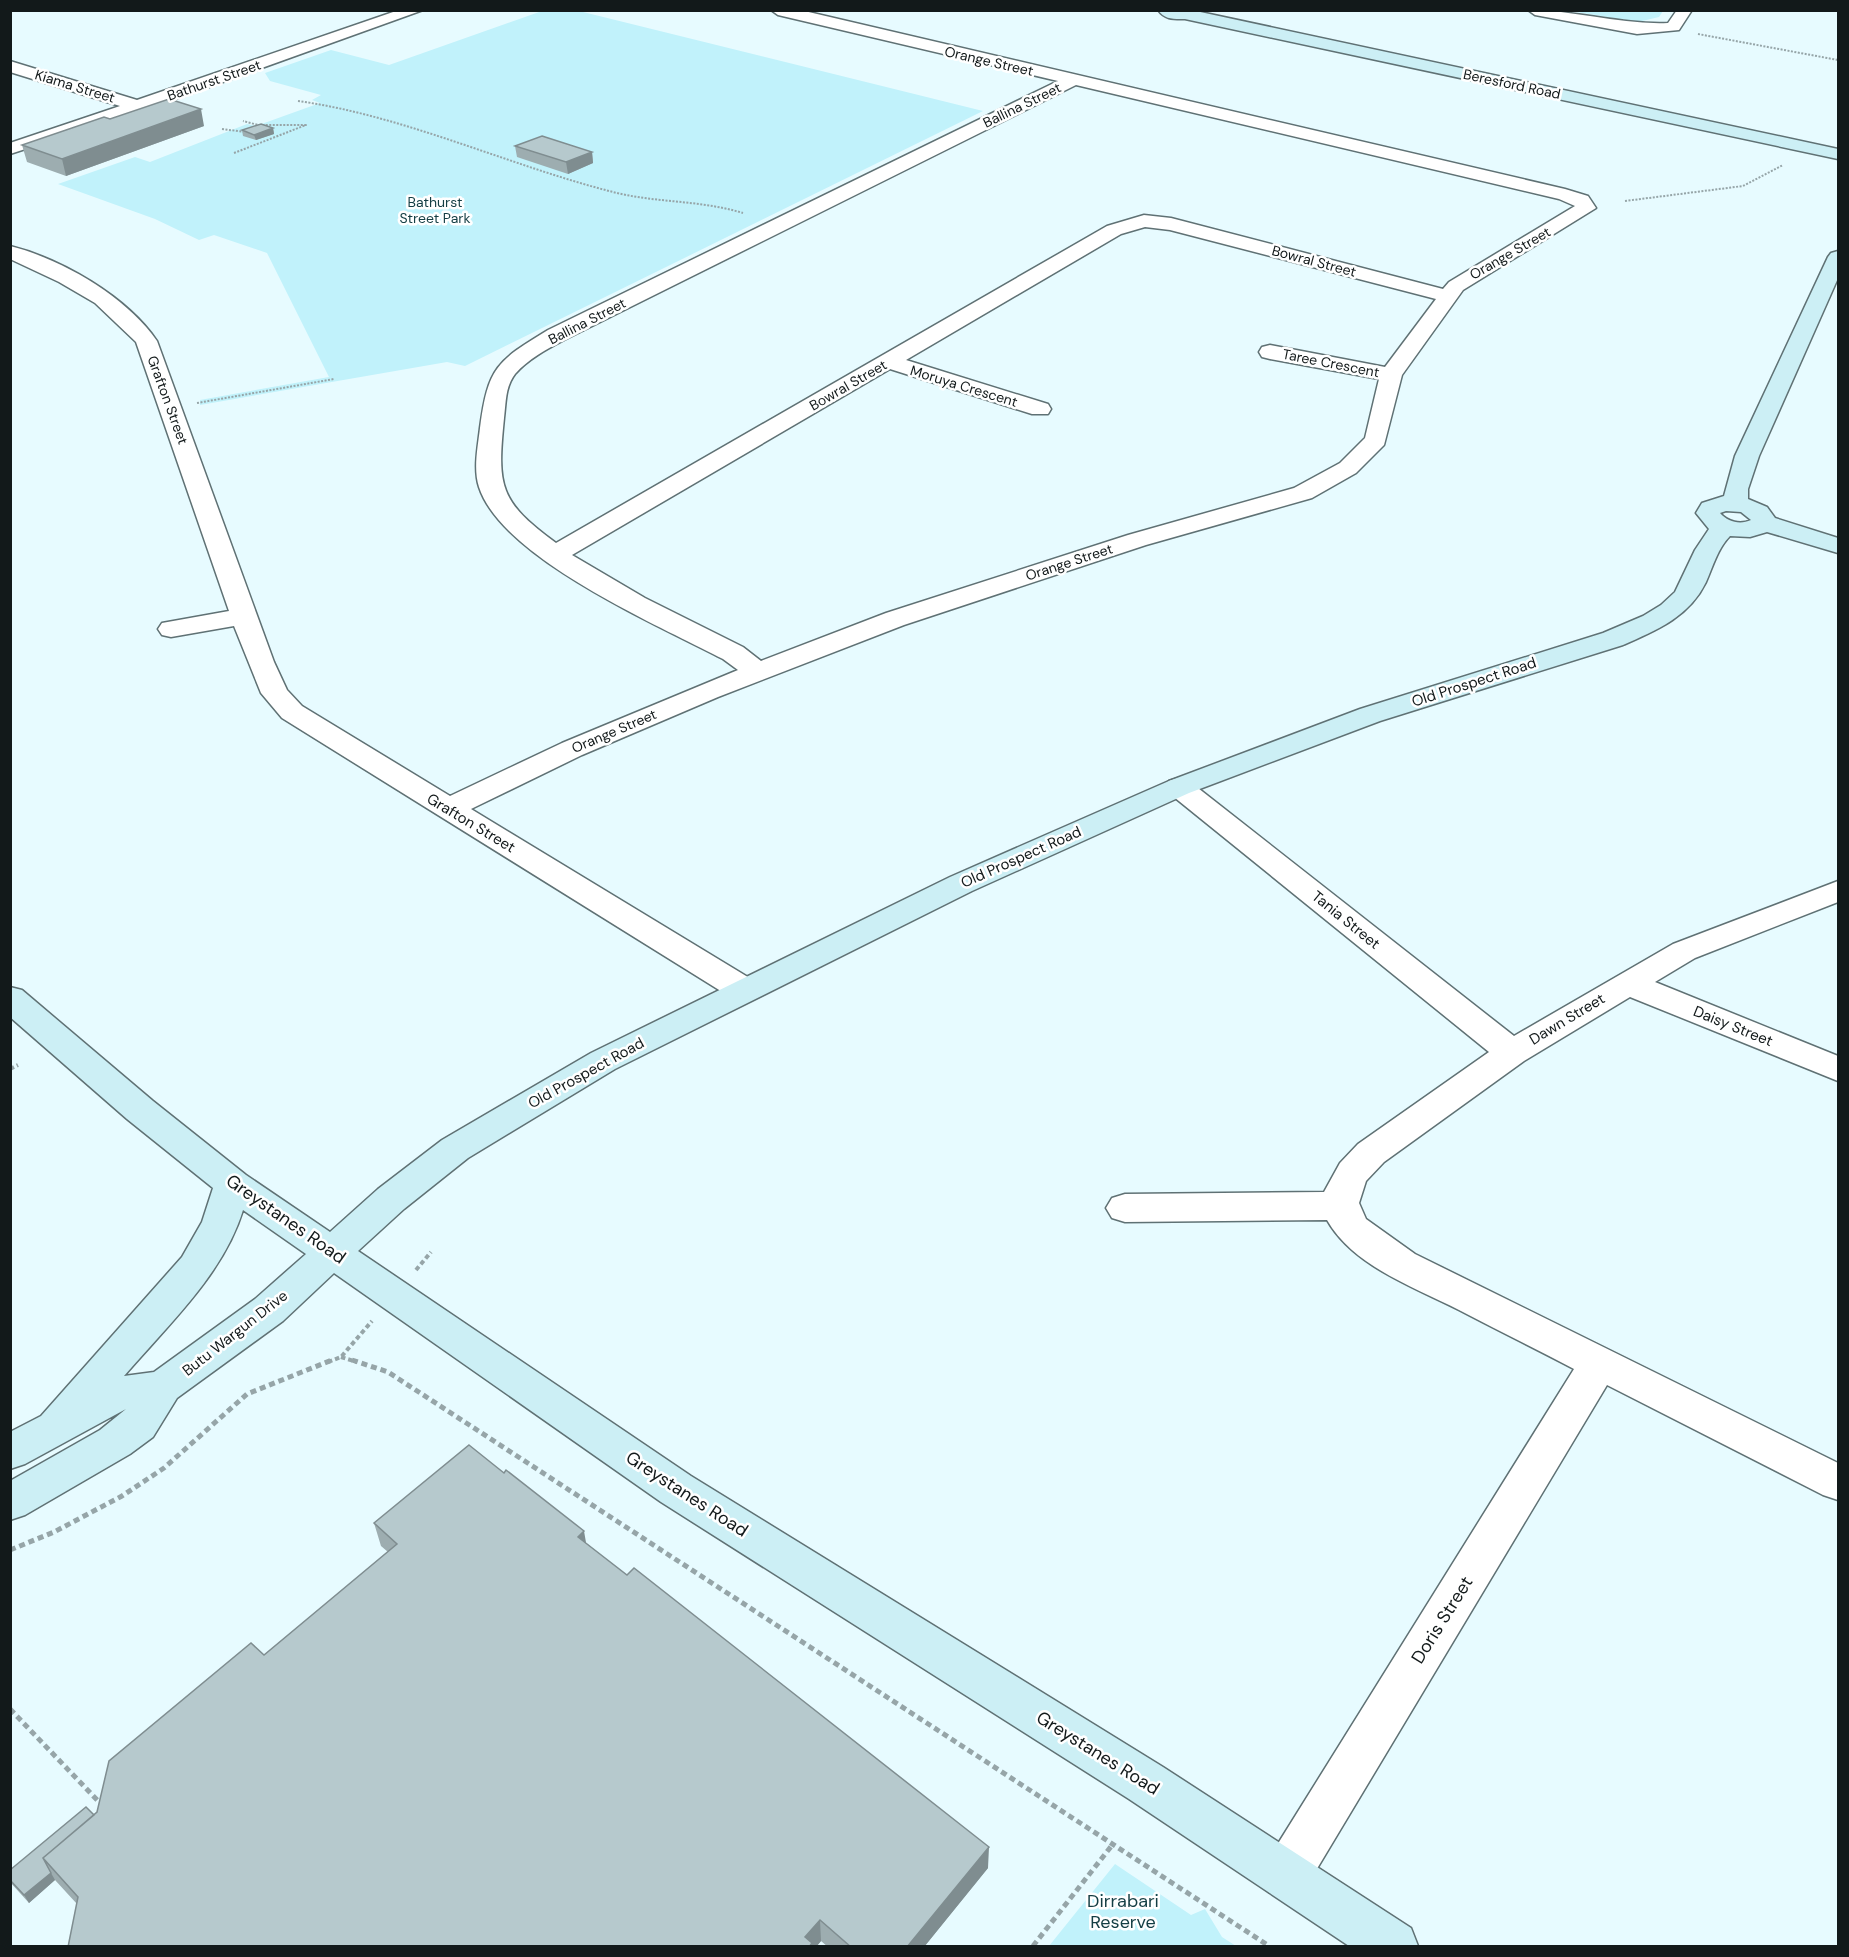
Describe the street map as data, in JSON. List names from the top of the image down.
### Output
{
  "streets": {
    "main road": [
      "Beresford Road",
      "Old Prospect Road",
      "Greystanes Road",
      "Butu Wargun Drive"
    ],
    "street": [
      "Orange Street",
      "Bathurst Street",
      "Kiama Street",
      "Ballina Street",
      "Bowral Street",
      "Taree Crescent",
      "Moruya Crescent",
      "Grafton Street",
      "Tania Street",
      "Dawn Street",
      "Daisy Street",
      "Doris Street"
    ]
  },
  "crossings": [
    ["Orange Street", "Ballina Street"],
    ["Orange Street", "Bowral Street"],
    ["Orange Street", "Taree Crescent"],
    ["Orange Street", "Grafton Street"],
    ["Bathurst Street", "Kiama Street"],
    ["Ballina Street", "Bowral Street"],
    ["Bowral Street", "Moruya Crescent"],
    ["Grafton Street", "Old Prospect Road"],
    ["Old Prospect Road", "Tania Street"],
    ["Old Prospect Road", "Greystanes Road"],
    ["Old Prospect Road", "Butu Wargun Drive"],
    ["Tania Street", "Dawn Street"],
    ["Dawn Street", "Daisy Street"],
    ["Greystanes Road", "Butu Wargun Drive"],
    ["Greystanes Road", "Doris Street"]
  ],
  "parks": ["Bathurst Street Park", "Dirrabari Reserve"]
}
